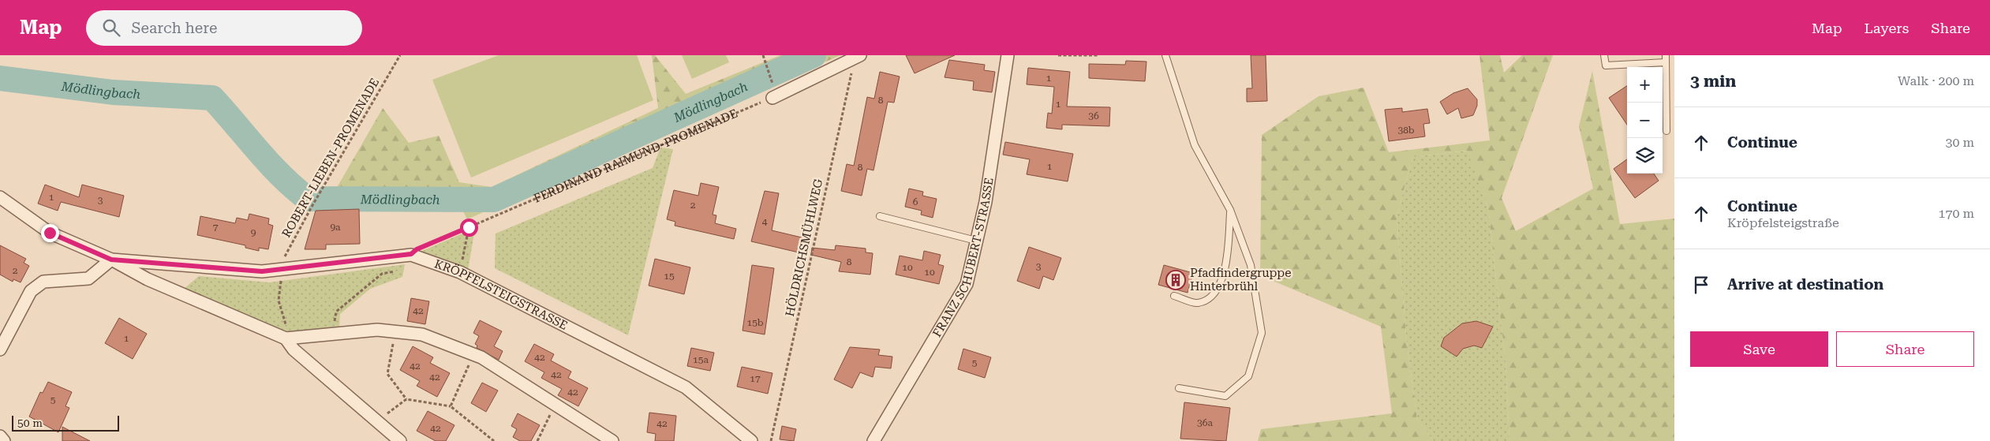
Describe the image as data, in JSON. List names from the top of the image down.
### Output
{
  "streets": {
    "street": ["FRANZ SCHUBERT-STRASSE", "KRÖPFELSTEIGSTRASSE"],
    "path": ["FERDINAND RAIMUND-PROMENADE", "ROBERT-LIEBEN-PROMENADE", "HÖLDRICHSMÜHLWEG"]
  },
  "crossings": [
    ["FERDINAND RAIMUND-PROMENADE", "KRÖPFELSTEIGSTRASSE"],
    ["ROBERT-LIEBEN-PROMENADE", "KRÖPFELSTEIGSTRASSE"]
  ],
  "water": ["Mödlingbach"],
  "places": {
    "building": ["Pfadfindergruppe Hinterbrühl"]
  },
  "house_numbers": [
    "1",
    "8",
    "1",
    "36",
    "38b",
    "1",
    "8",
    "1",
    "3",
    "6",
    "2",
    "4",
    "7",
    "9a",
    "9",
    "8",
    "3",
    "10",
    "2",
    "10",
    "15",
    "42",
    "15b",
    "1",
    "42",
    "15a",
    "5",
    "42",
    "42",
    "42",
    "17",
    "42",
    "5",
    "36a",
    "42",
    "42"
  ],
  "scale_bar": "50 m",
  "page": {
    "header": "Map",
    "search": "Search here",
    "nav": ["Map", "Layers", "Share"],
    "heading": ["3 min", "Walk · 200 m"],
    "map_buttons": ["+", "−"],
    "list": [
      ["Continue", "30 m"],
      ["Continue", "Kröpfelsteigstraße", "170 m"],
      "Arrive at destination"
    ],
    "buttons": ["Save", "Share"],
    "scale": "50 m"
  }
}
